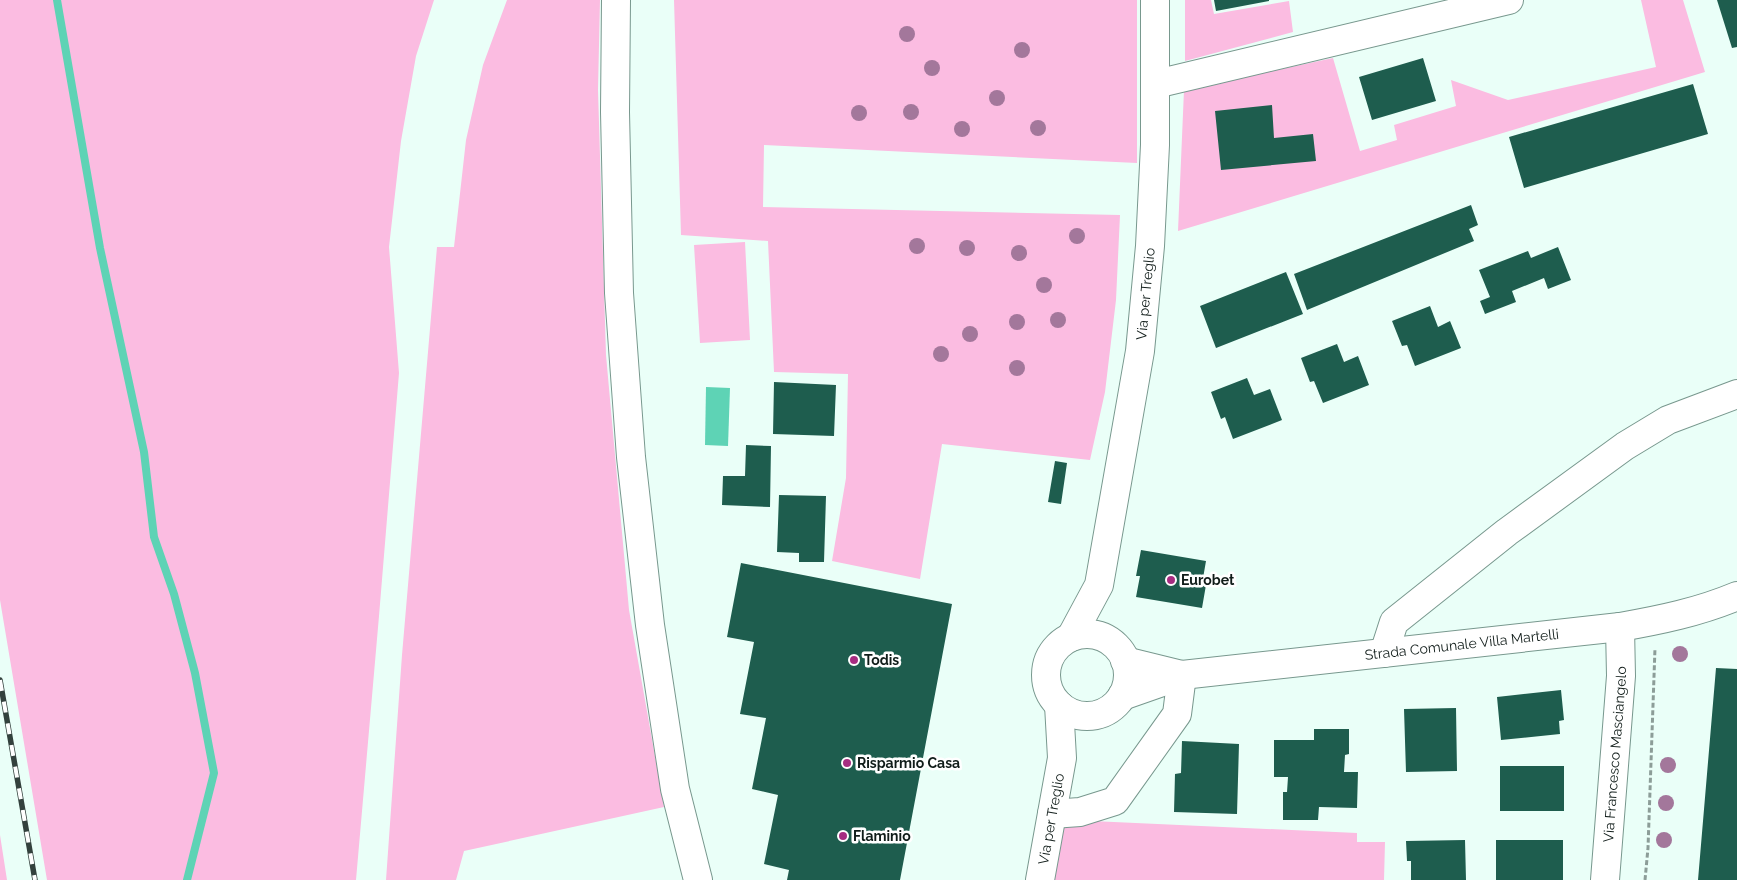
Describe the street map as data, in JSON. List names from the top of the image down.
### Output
{
  "streets": {
    "street": ["Via per Treglio", "Strada Comunale Villa Martelli", "Via Francesco Masciangelo"]
  },
  "crossings": [
    ["Via per Treglio", "Strada Comunale Villa Martelli"],
    ["Strada Comunale Villa Martelli", "Via Francesco Masciangelo"]
  ],
  "places": [
    "Eurobet",
    "Todis",
    "Risparmio Casa",
    "Flaminio"
  ]
}
